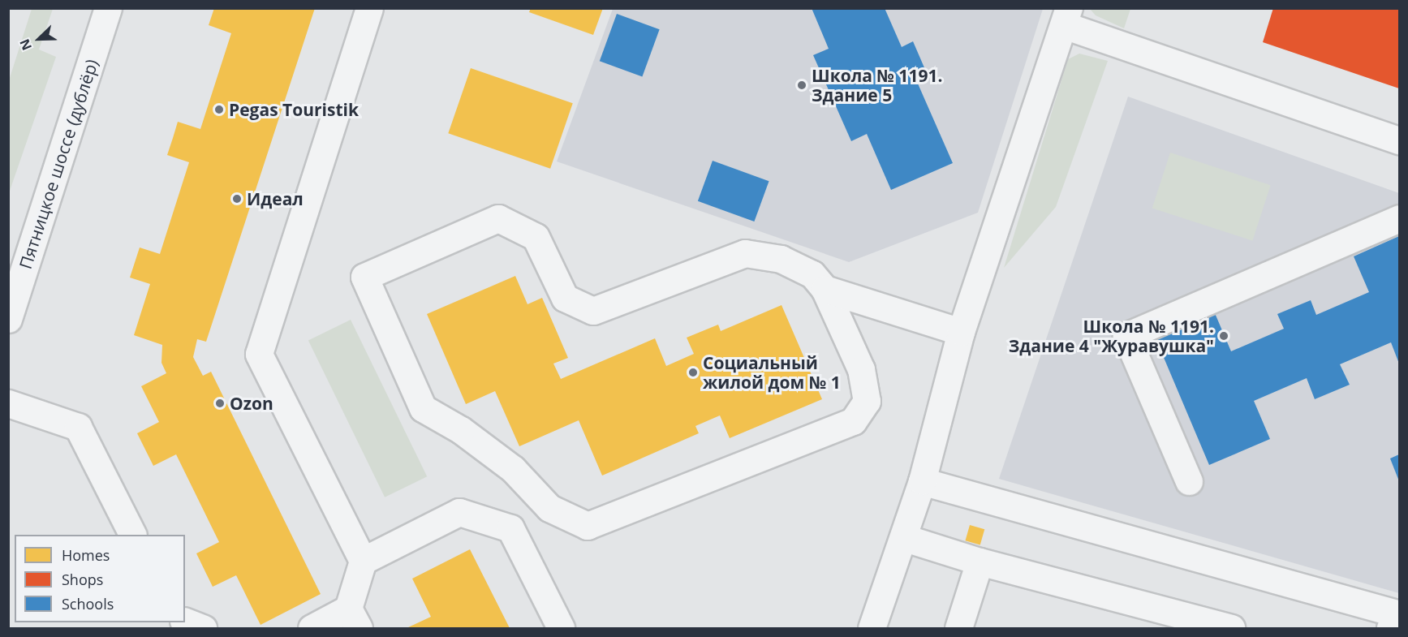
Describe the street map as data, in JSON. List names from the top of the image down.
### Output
{
  "streets": {
    "street": ["Пятницкое шоссе (дублёр)"]
  },
  "places": [
    "Школа № 1191. Здание 5",
    "Pegas Touristik",
    "Идеал",
    "Школа № 1191. Здание 4 \"Журавушка\"",
    "Социальный жилой дом № 1",
    "Ozon"
  ],
  "legend": ["Homes", "Shops", "Schools"],
  "north": "bottom left"
}
